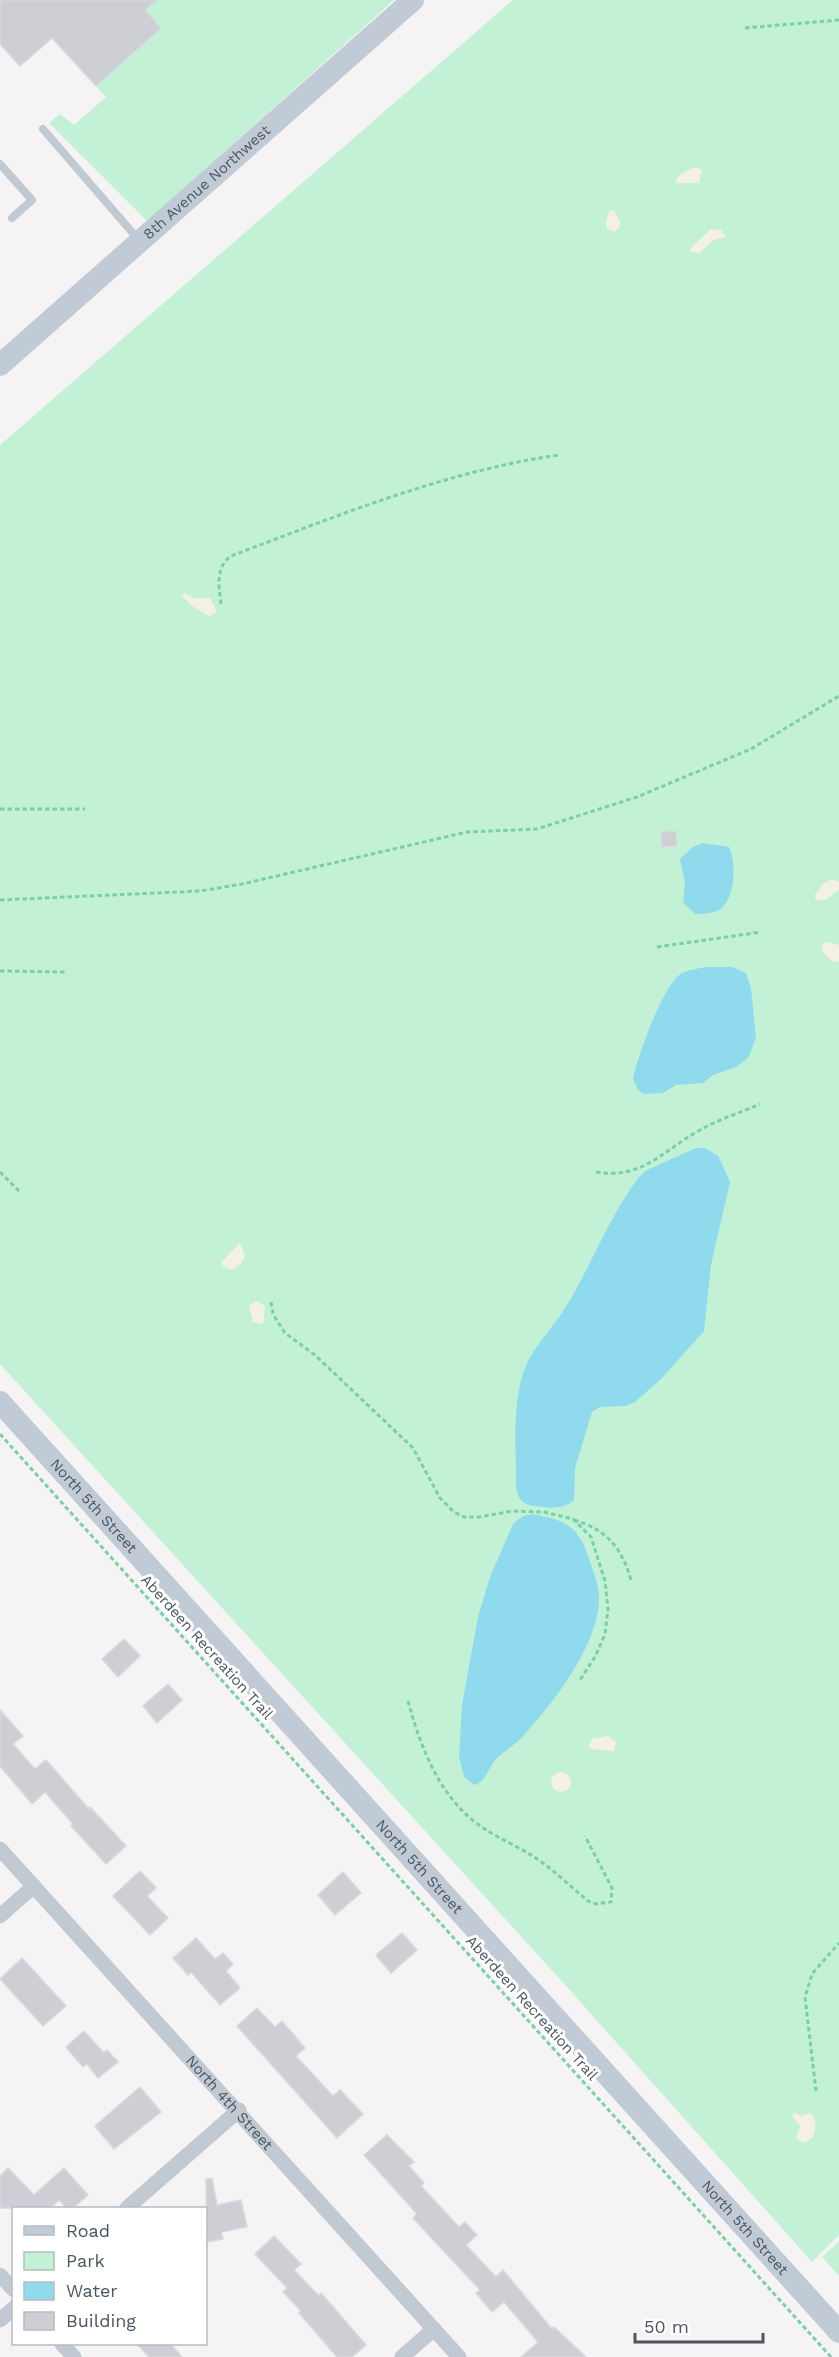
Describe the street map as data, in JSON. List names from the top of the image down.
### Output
{
  "streets": {
    "street": ["8th Avenue Northwest", "North 5th Street", "North 4th Street"],
    "path": ["Aberdeen Recreation Trail"]
  },
  "legend": [
    "Road",
    "Park",
    "Water",
    "Building"
  ],
  "scale_bar": "50 m"
}
